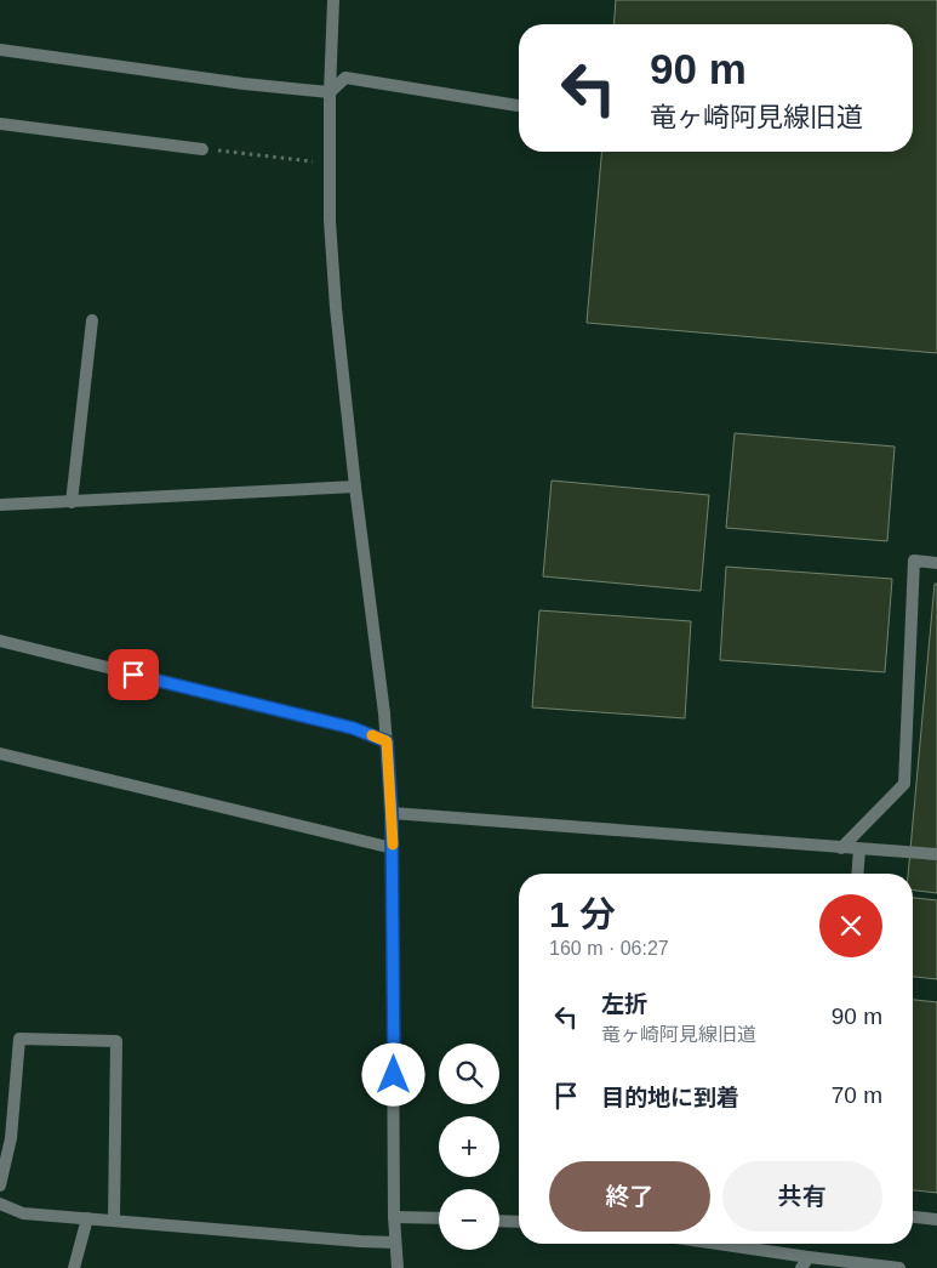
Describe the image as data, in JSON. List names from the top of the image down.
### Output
{
  "page": {
    "turn": ["90 m", "竜ヶ崎阿見線旧道"],
    "heading": ["1 分", "160 m · 06:27"],
    "list": [
      {
        "name": "左折",
        "note": "竜ヶ崎阿見線旧道",
        "value": "90 m"
      },
      {
        "name": "目的地に到着",
        "value": "70 m"
      }
    ],
    "map_buttons": ["+", "−"],
    "buttons": ["終了", "共有"]
  }
}
